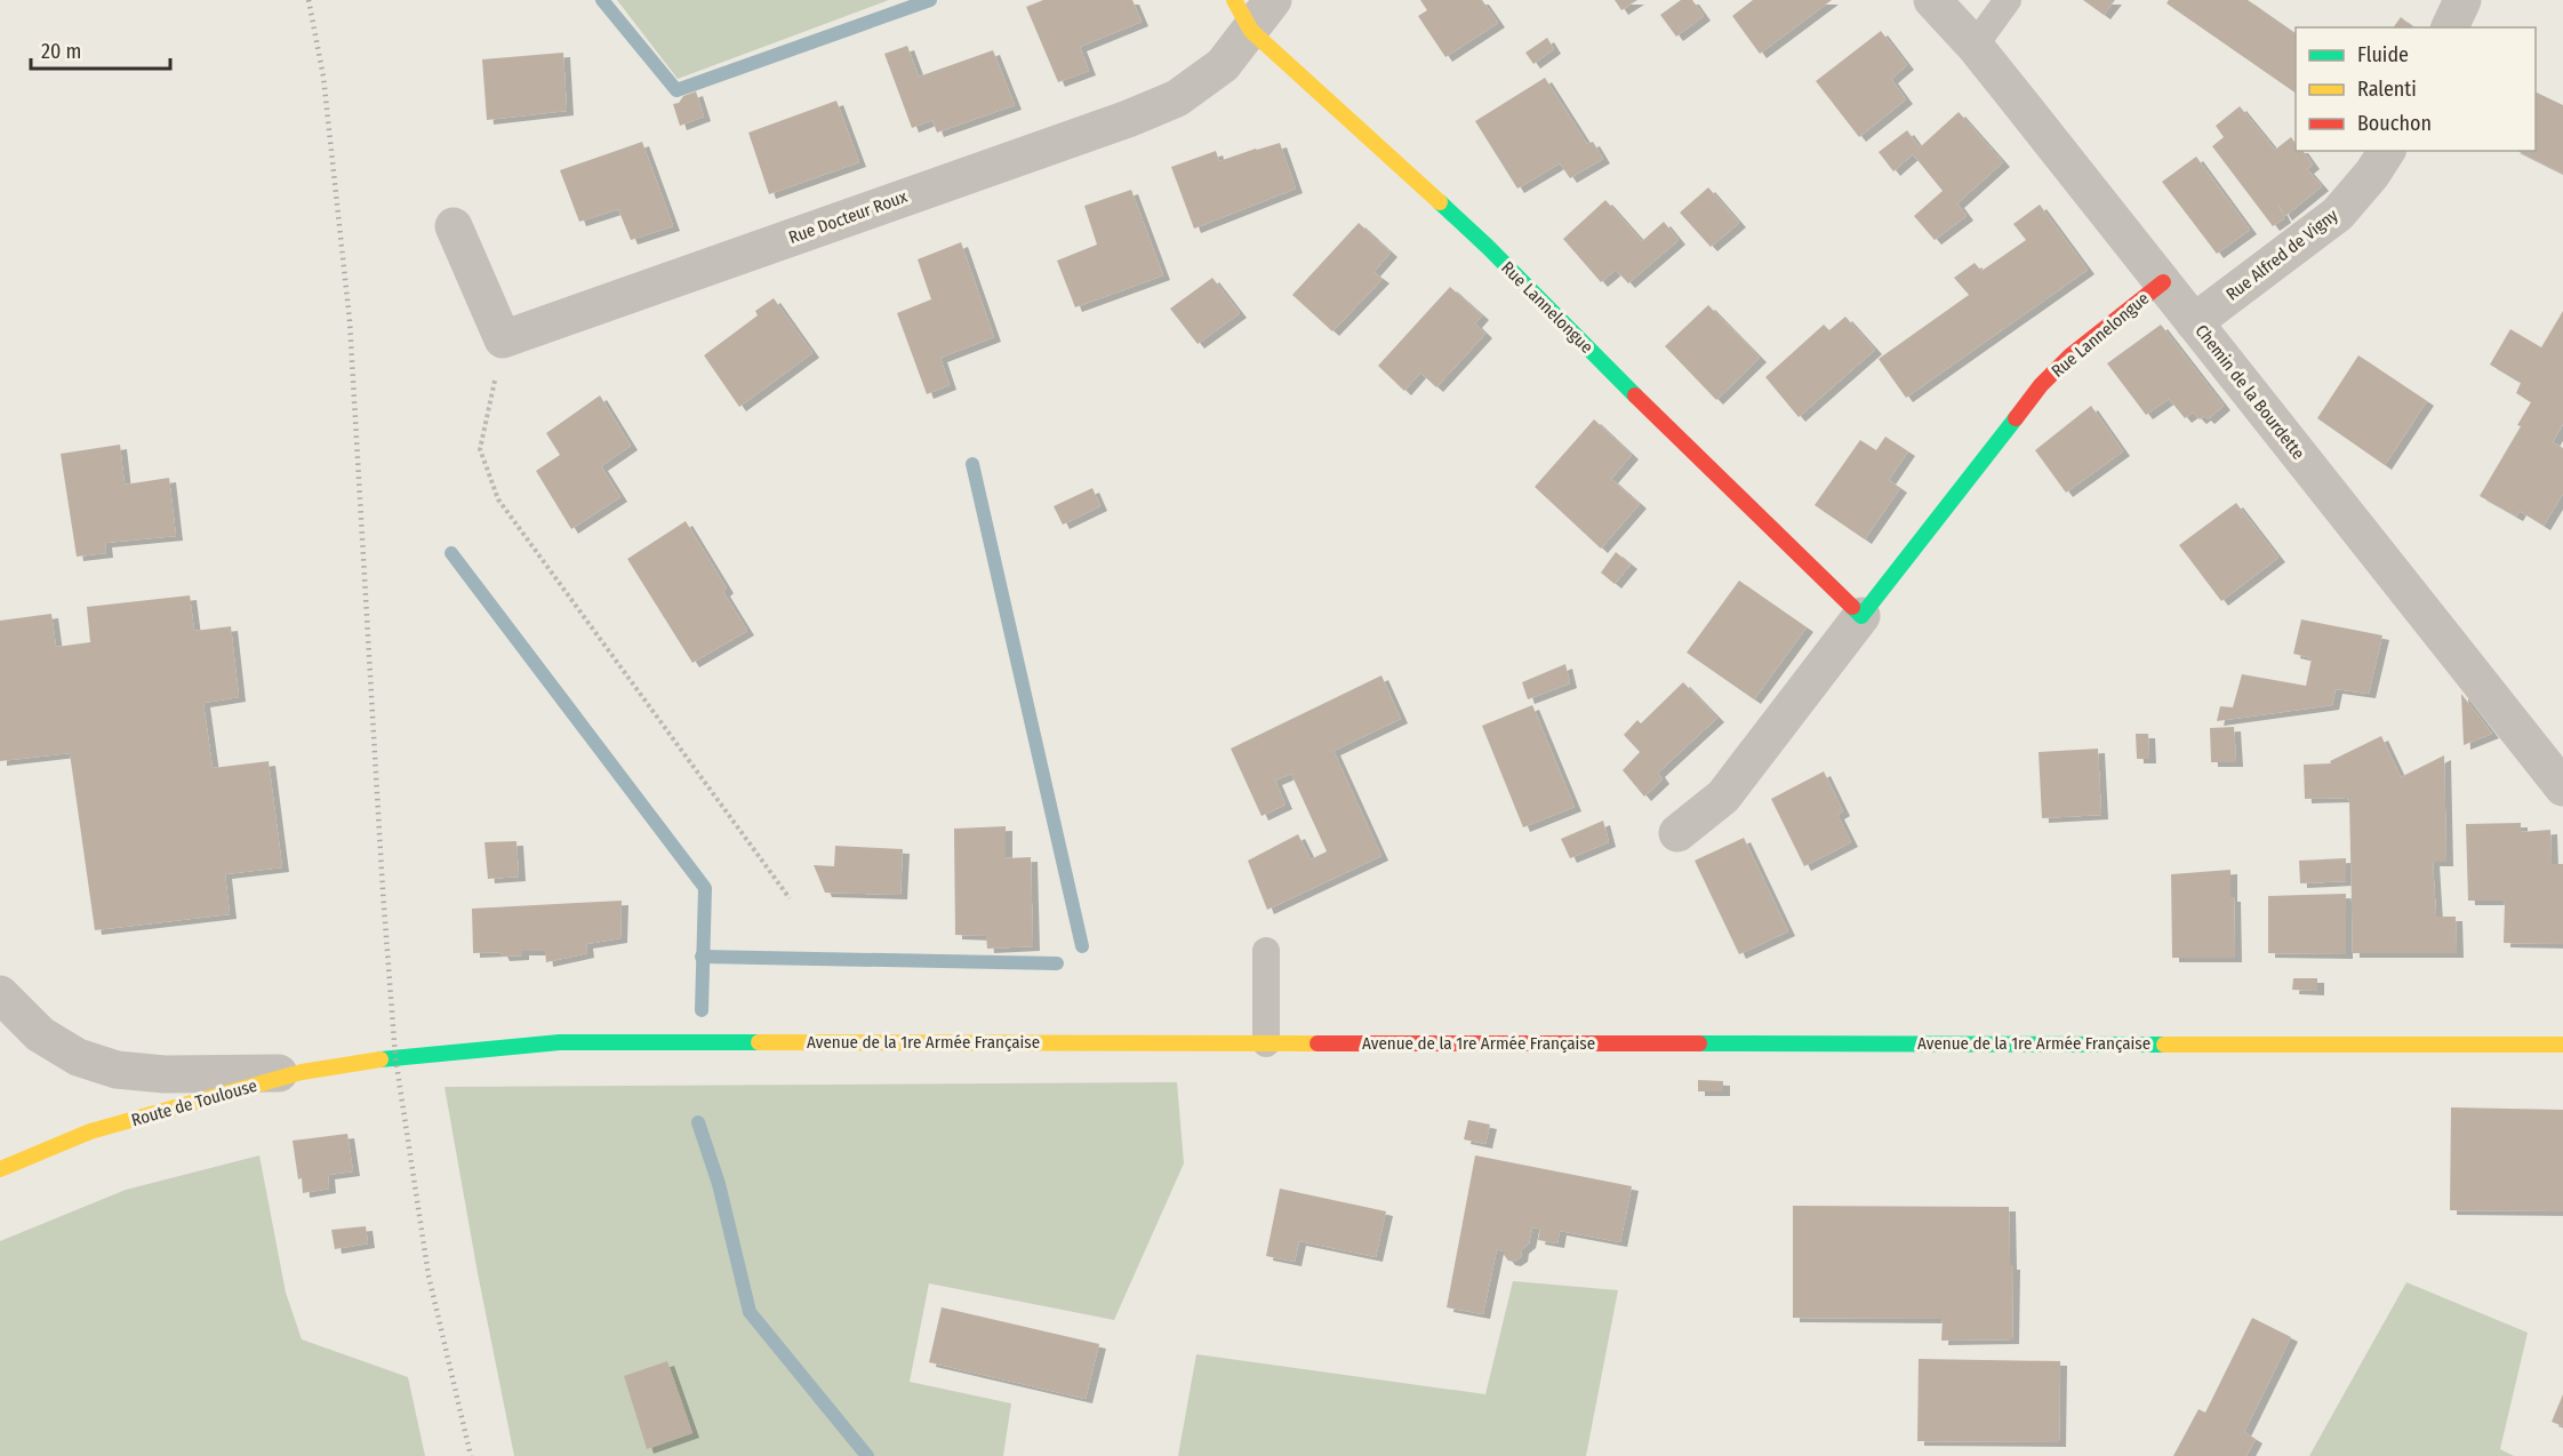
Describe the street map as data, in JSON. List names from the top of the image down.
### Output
{
  "streets": {
    "main road": ["Rue Lannelongue", "Avenue de la 1re Armée Française", "Route de Toulouse"],
    "street": ["Rue Docteur Roux", "Rue Alfred de Vigny", "Chemin de la Bourdette"]
  },
  "crossings": [
    ["Rue Docteur Roux", "Rue Lannelongue"],
    ["Rue Alfred de Vigny", "Chemin de la Bourdette"],
    ["Rue Lannelongue", "Chemin de la Bourdette"],
    ["Avenue de la 1re Armée Française", "Route de Toulouse"]
  ],
  "legend": ["Fluide", "Ralenti", "Bouchon"],
  "scale_bar": "20 m"
}
